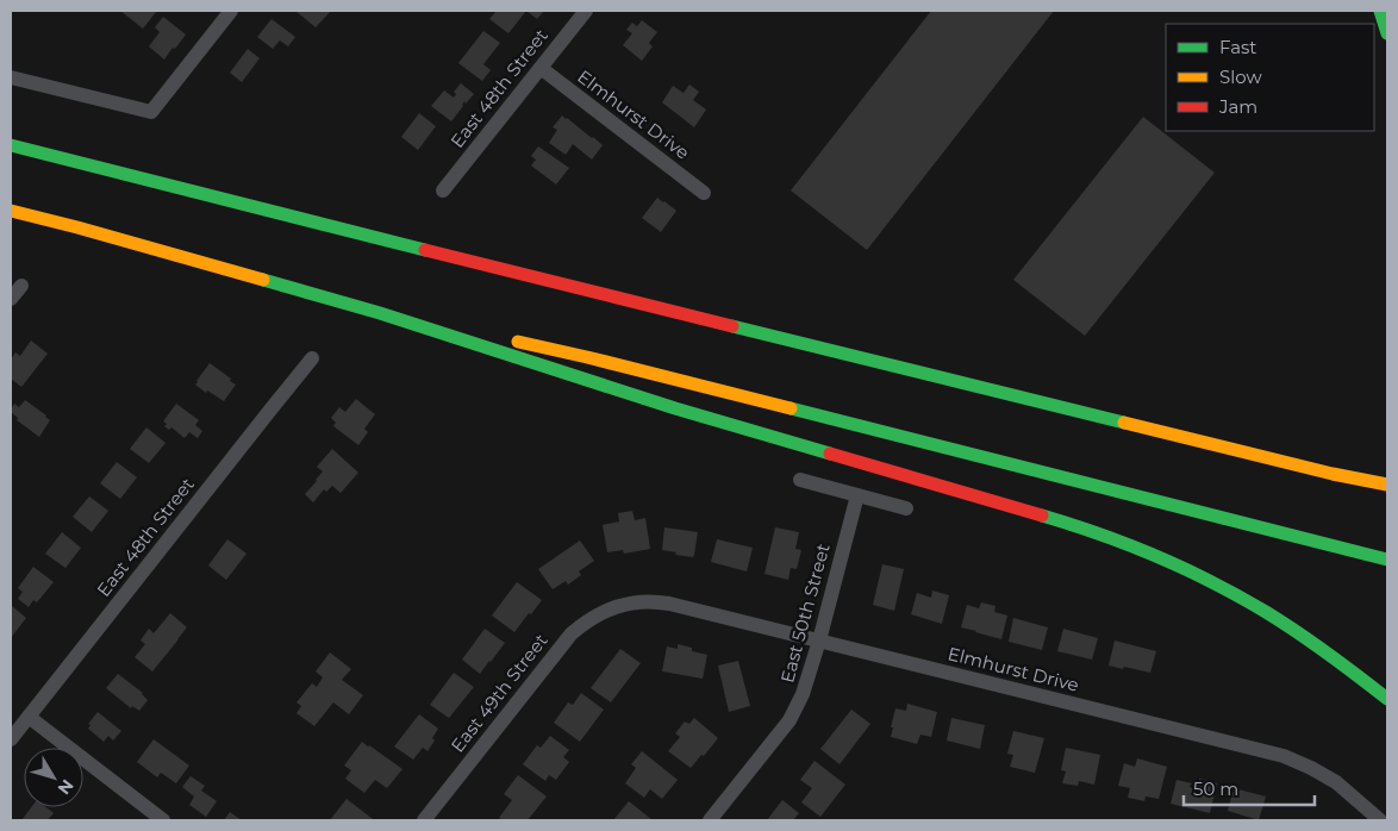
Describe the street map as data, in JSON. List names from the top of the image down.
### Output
{
  "streets": {
    "street": [
      "East 48th Street",
      "Elmhurst Drive",
      "East 50th Street",
      "East 49th Street"
    ]
  },
  "crossings": [
    ["East 48th Street", "Elmhurst Drive"],
    ["Elmhurst Drive", "East 50th Street"],
    ["Elmhurst Drive", "East 49th Street"]
  ],
  "legend": ["Fast", "Slow", "Jam"],
  "scale_bar": "50 m",
  "north": "bottom right"
}
